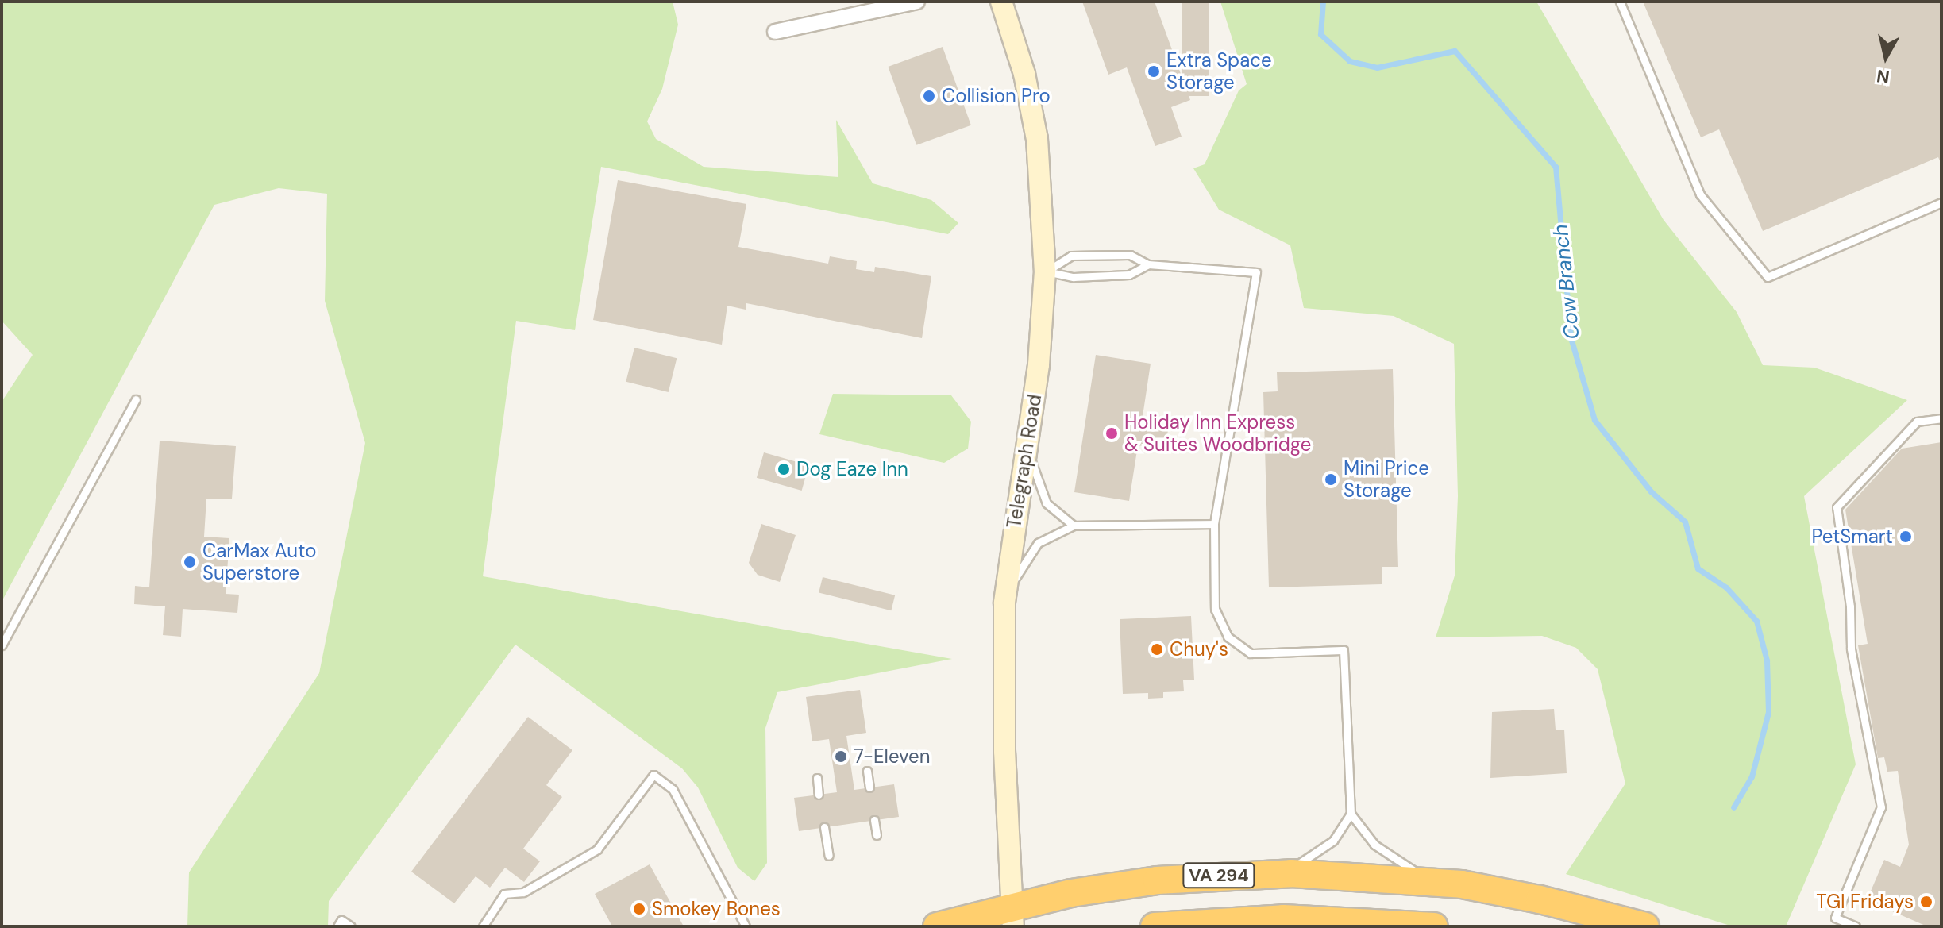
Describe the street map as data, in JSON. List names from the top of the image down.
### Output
{
  "streets": {
    "highway": ["VA 294"],
    "main road": ["Telegraph Road"]
  },
  "crossings": [
    ["Telegraph Road", "VA 294"]
  ],
  "water": ["Cow Branch"],
  "places": [
    "Extra Space Storage",
    "Collision Pro",
    "Holiday Inn Express & Suites Woodbridge",
    "Dog Eaze Inn",
    "Mini Price Storage",
    "PetSmart",
    "CarMax Auto Superstore",
    "Chuy's",
    "7-Eleven",
    "TGI Fridays",
    "Smokey Bones"
  ],
  "north": "bottom"
}
